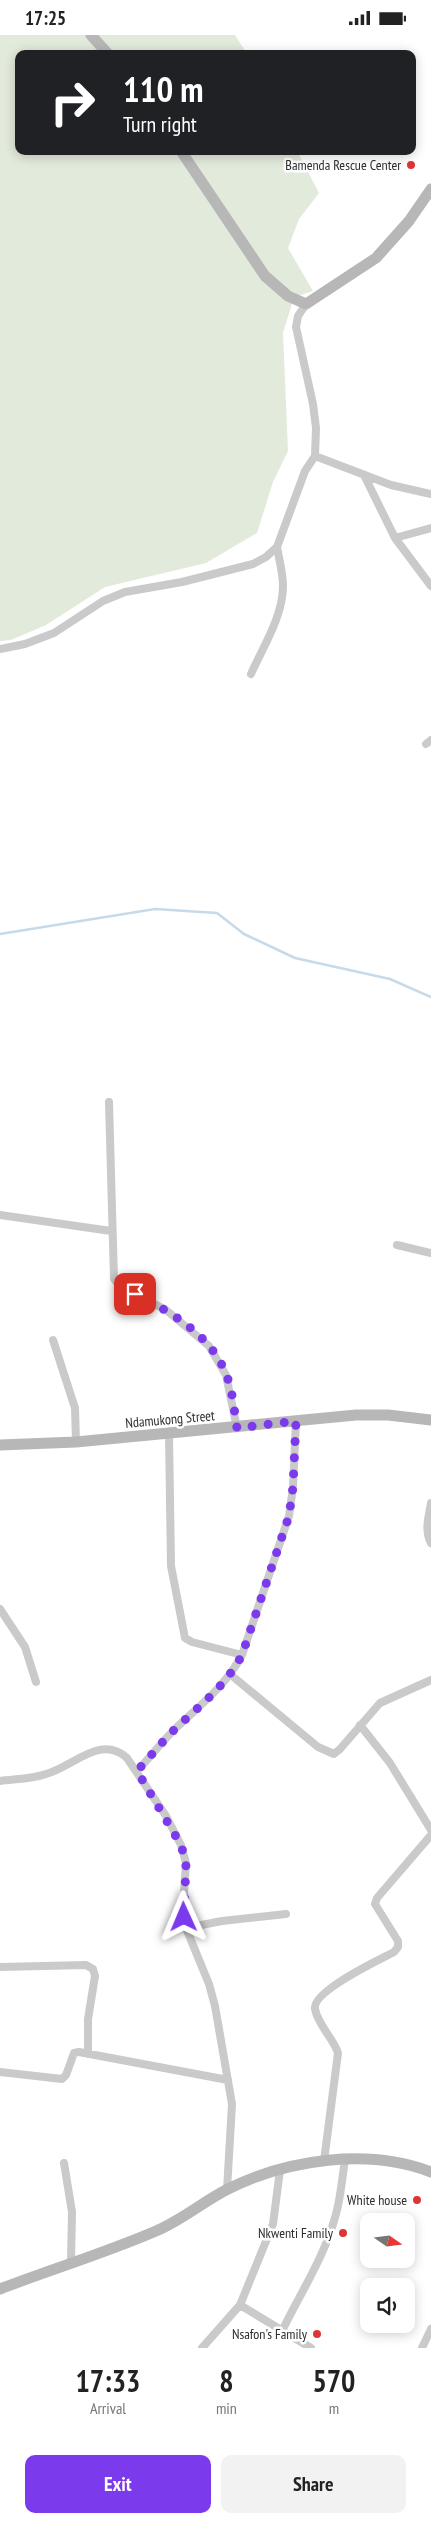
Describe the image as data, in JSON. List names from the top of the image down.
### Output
{
  "streets": {
    "street": ["Ndamukong Street"]
  },
  "places": [
    "Bamenda Rescue Center",
    "White house",
    "Nkwenti Family",
    "Nsafon's Family"
  ],
  "north": "right",
  "page": {
    "status": "17:25",
    "turn": ["110 m", "Turn right"],
    "eta": [
      "17:33",
      "Arrival",
      "8",
      "min",
      "570",
      "m"
    ],
    "buttons": ["Exit", "Share"]
  }
}
